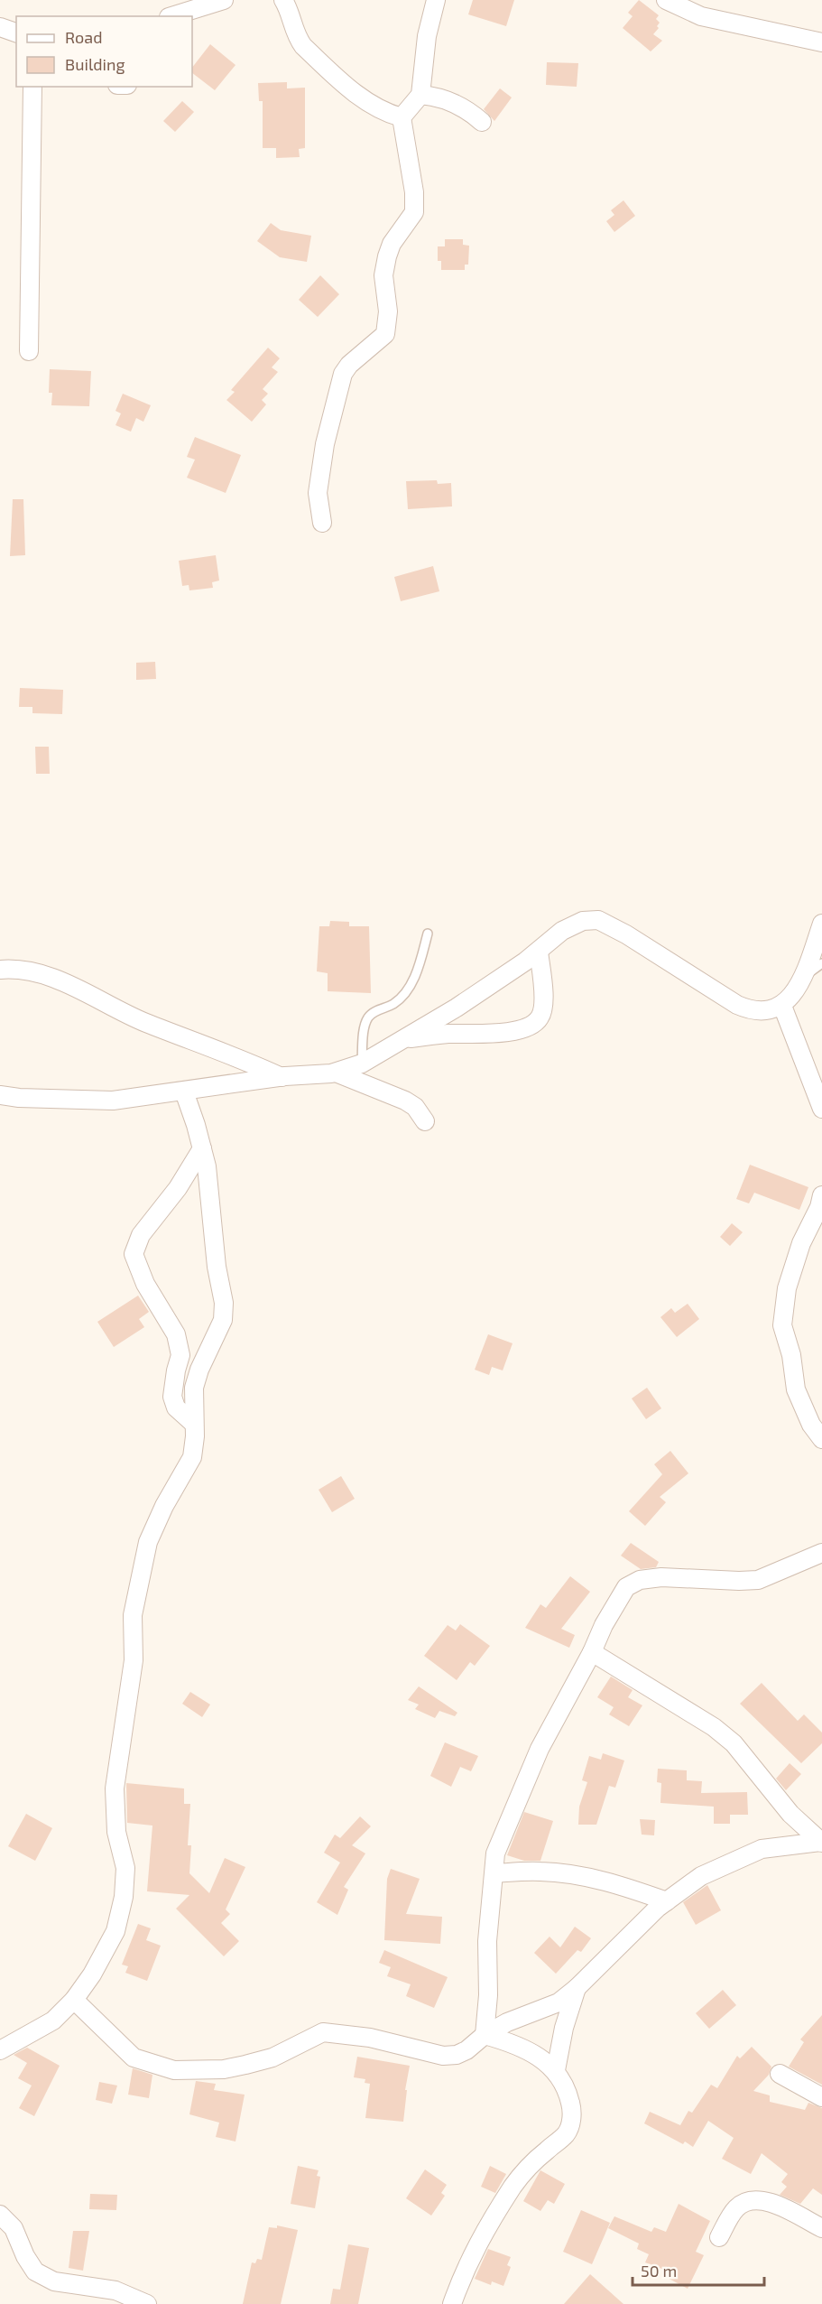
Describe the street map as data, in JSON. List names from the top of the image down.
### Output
{
  "legend": ["Road", "Building"],
  "scale_bar": "50 m"
}
